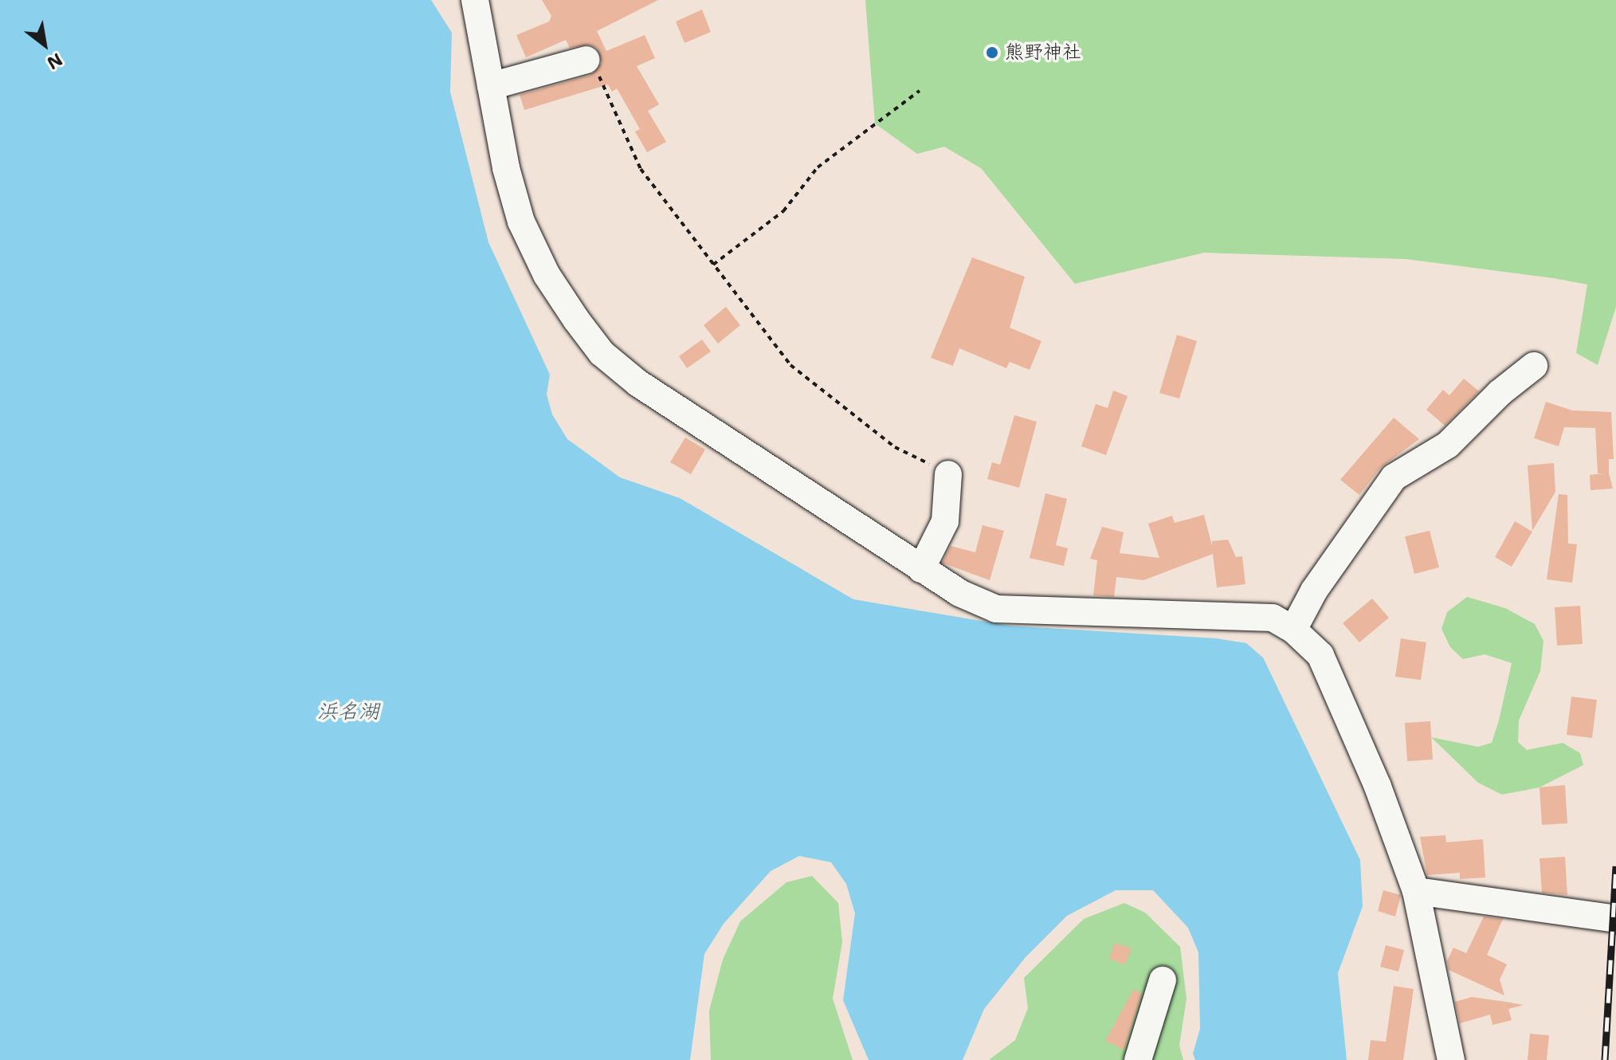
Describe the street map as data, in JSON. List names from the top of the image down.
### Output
{
  "water": ["浜名湖"],
  "places": ["熊野神社"],
  "north": "bottom right"
}
